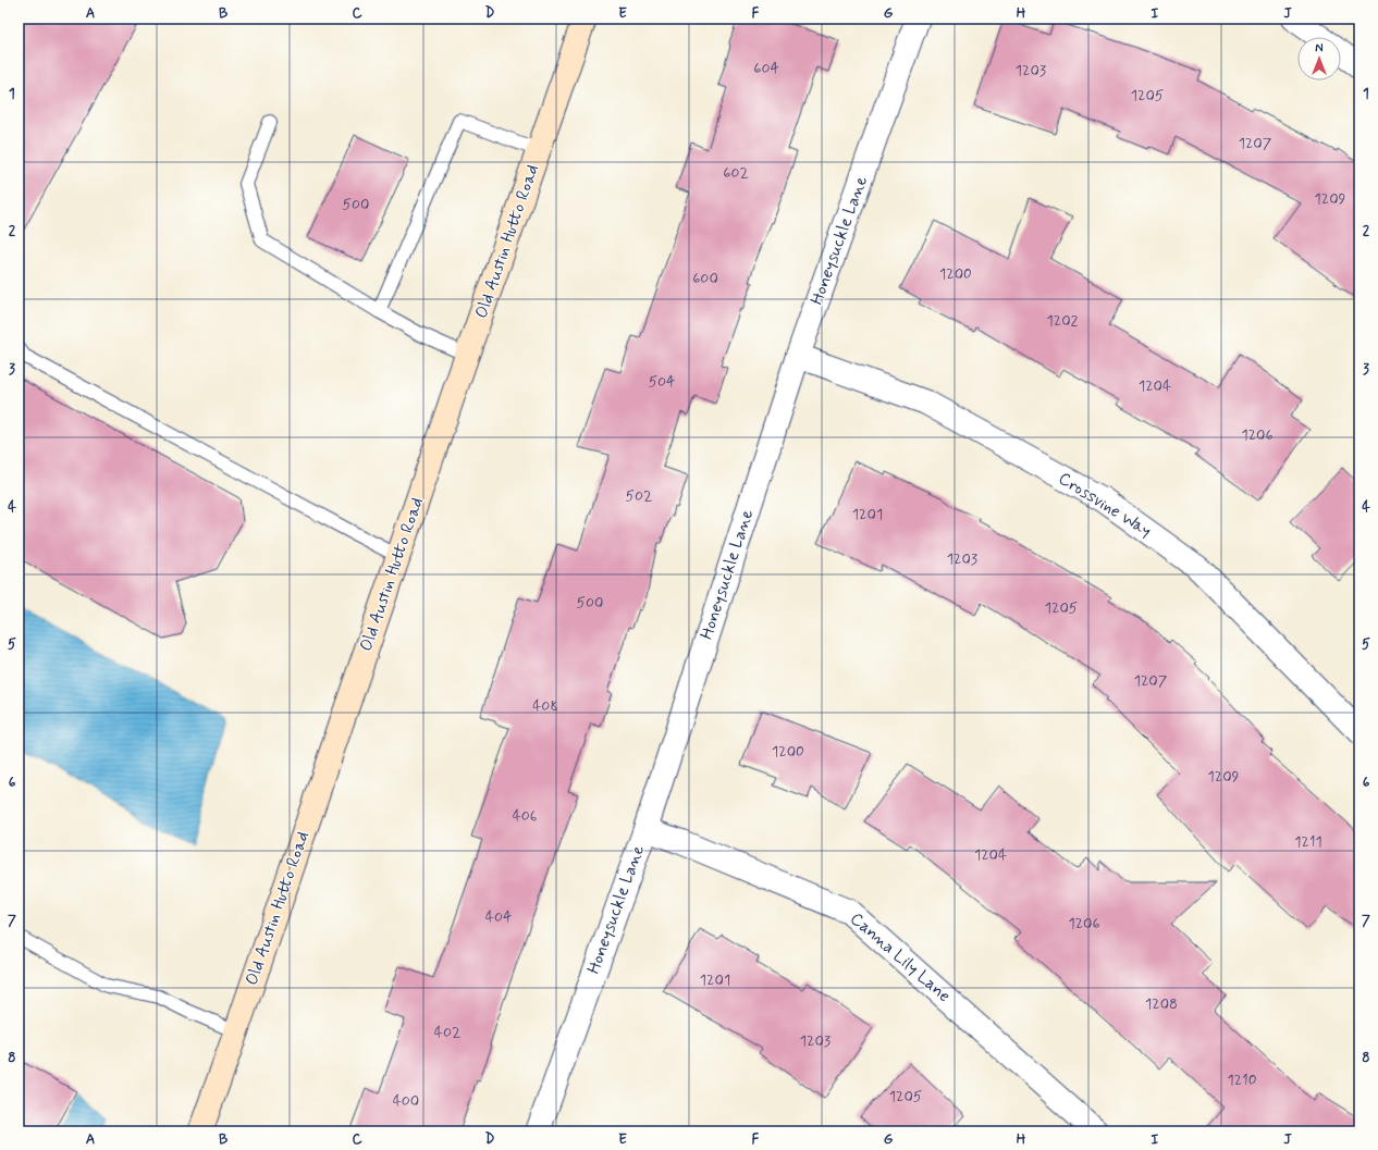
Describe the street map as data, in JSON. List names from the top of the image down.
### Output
{
  "streets": {
    "street": [
      "Honeysuckle Lane",
      "Old Austin Hutto Road",
      "Crossvine Way",
      "Canna Lily Lane"
    ]
  },
  "crossings": [
    ["Honeysuckle Lane", "Crossvine Way"],
    ["Honeysuckle Lane", "Canna Lily Lane"]
  ],
  "house_numbers": [
    "604",
    "1203",
    "1205",
    "1207",
    "602",
    "1209",
    "500",
    "1200",
    "600",
    "1202",
    "504",
    "1204",
    "1206",
    "502",
    "1201",
    "1203",
    "500",
    "1205",
    "1207",
    "408",
    "1200",
    "1209",
    "406",
    "1211",
    "1204",
    "404",
    "1206",
    "1201",
    "1208",
    "402",
    "1203",
    "1210",
    "1205",
    "400"
  ],
  "north": "top",
  "grid": {
    "columns": [
      "A",
      "B",
      "C",
      "D",
      "E",
      "F",
      "G",
      "H",
      "I",
      "J"
    ],
    "rows": [
      "1",
      "2",
      "3",
      "4",
      "5",
      "6",
      "7",
      "8"
    ]
  }
}
